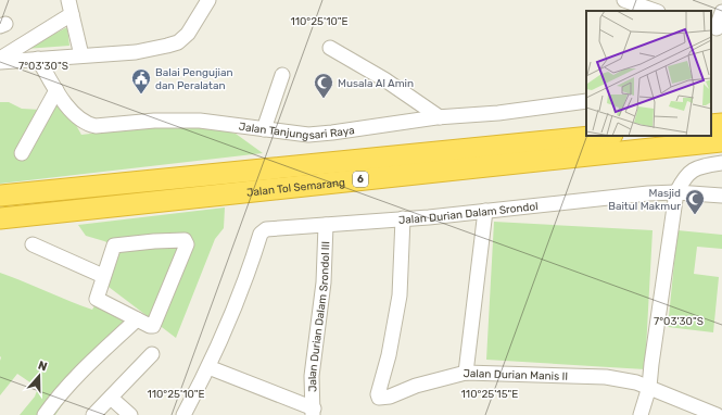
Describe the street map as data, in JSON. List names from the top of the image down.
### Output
{
  "streets": {
    "highway": ["6", "Jalan Tol Semarang"],
    "street": [
      "Jalan Tanjungsari Raya",
      "Jalan Durian Dalam Srondol",
      "Jalan Durian Dalam Srondol III",
      "Jalan Durian Manis II"
    ]
  },
  "crossings": [
    ["Jalan Durian Dalam Srondol", "Jalan Durian Dalam Srondol III"],
    ["Jalan Durian Dalam Srondol", "Jalan Durian Manis II"]
  ],
  "places": {
    "public building": ["Balai Pengujian dan Peralatan"],
    "mosque": ["Musala Al Amin", "Masjid Baitul Makmur"]
  },
  "north": "top",
  "coordinates": ["110°25'10\"E", "7°03'30\"S", "110°25'15\"E"]
}
